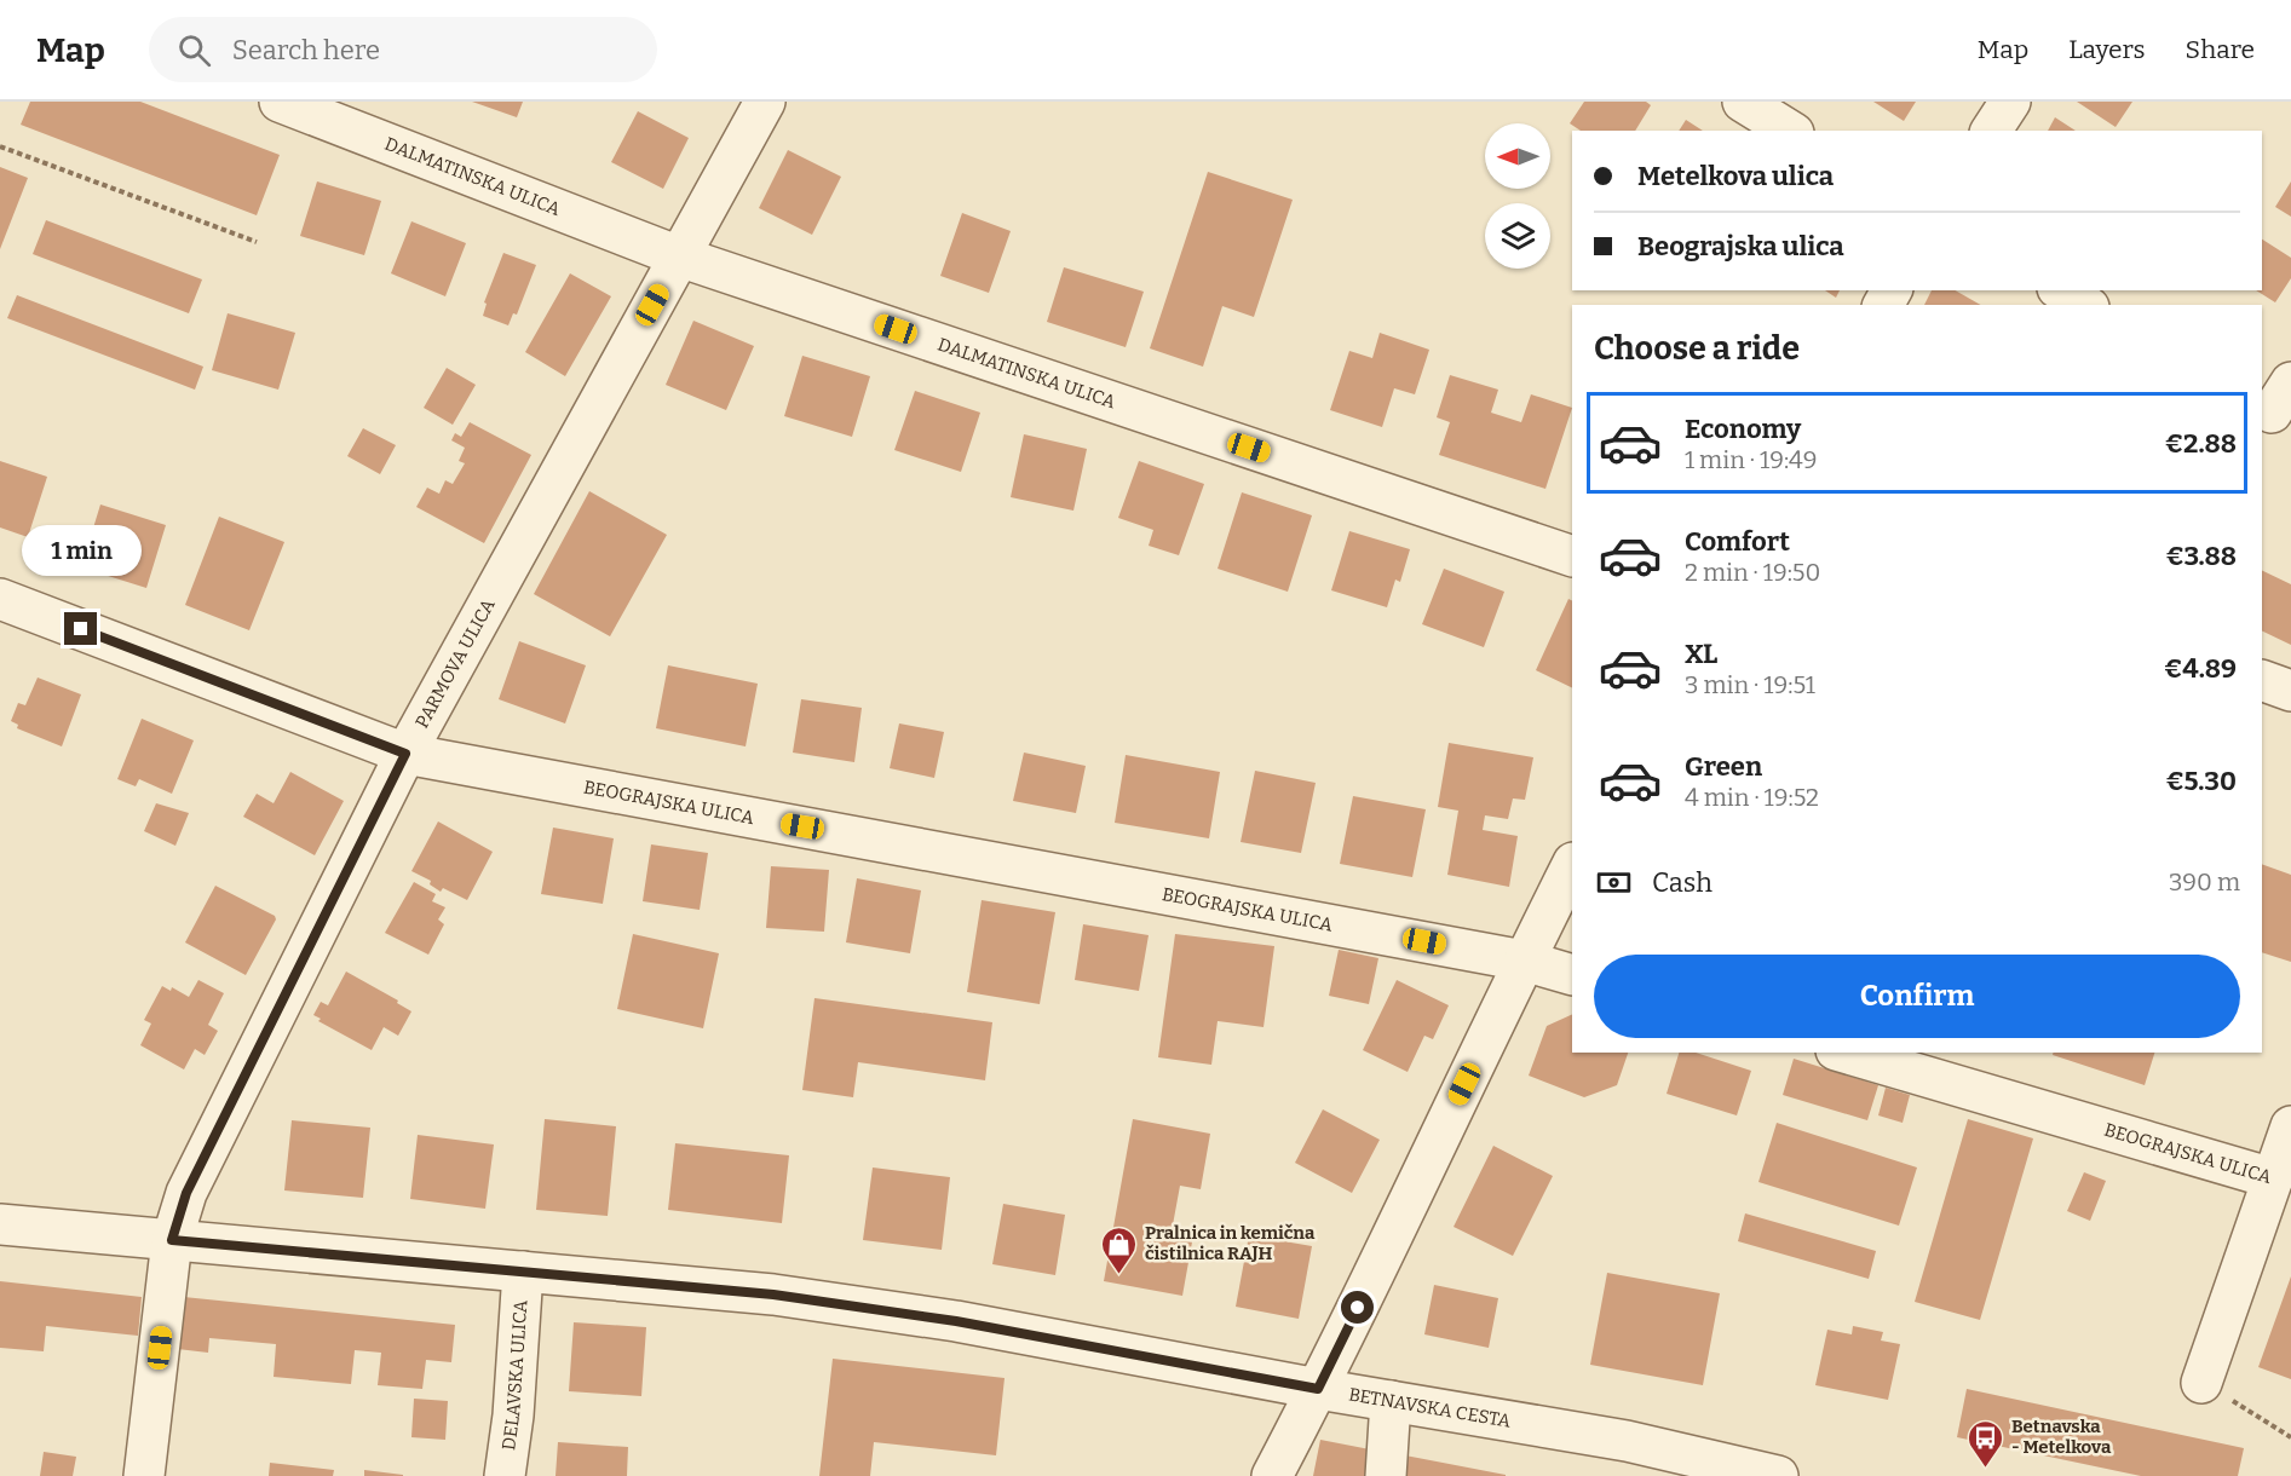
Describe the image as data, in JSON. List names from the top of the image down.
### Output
{
  "streets": {
    "street": [
      "DALMATINSKA ULICA",
      "PARMOVA ULICA",
      "BEOGRAJSKA ULICA",
      "DELAVSKA ULICA",
      "BETNAVSKA CESTA"
    ]
  },
  "crossings": [
    ["DALMATINSKA ULICA", "PARMOVA ULICA"],
    ["PARMOVA ULICA", "BEOGRAJSKA ULICA"],
    ["PARMOVA ULICA", "BETNAVSKA CESTA"],
    ["DELAVSKA ULICA", "BETNAVSKA CESTA"]
  ],
  "places": {
    "shop": ["Pralnica in kemična čistilnica RAJH"],
    "bus stop": ["Betnavska - Metelkova"]
  },
  "north": "left",
  "page": {
    "header": "Map",
    "search": "Search here",
    "nav": ["Map", "Layers", "Share"],
    "banner": ["Metelkova ulica", "Beograjska ulica"],
    "heading": "Choose a ride",
    "list": [
      {
        "name": "Economy",
        "note": "1 min · 19:49",
        "value": "€2.88"
      },
      {
        "name": "Comfort",
        "note": "2 min · 19:50",
        "value": "€3.88"
      },
      {
        "name": "XL",
        "note": "3 min · 19:51",
        "value": "€4.89"
      },
      {
        "name": "Green",
        "note": "4 min · 19:52",
        "value": "€5.30"
      }
    ],
    "bubble": "1 min",
    "pay": ["Cash", "390 m"],
    "buttons": "Confirm"
  }
}
